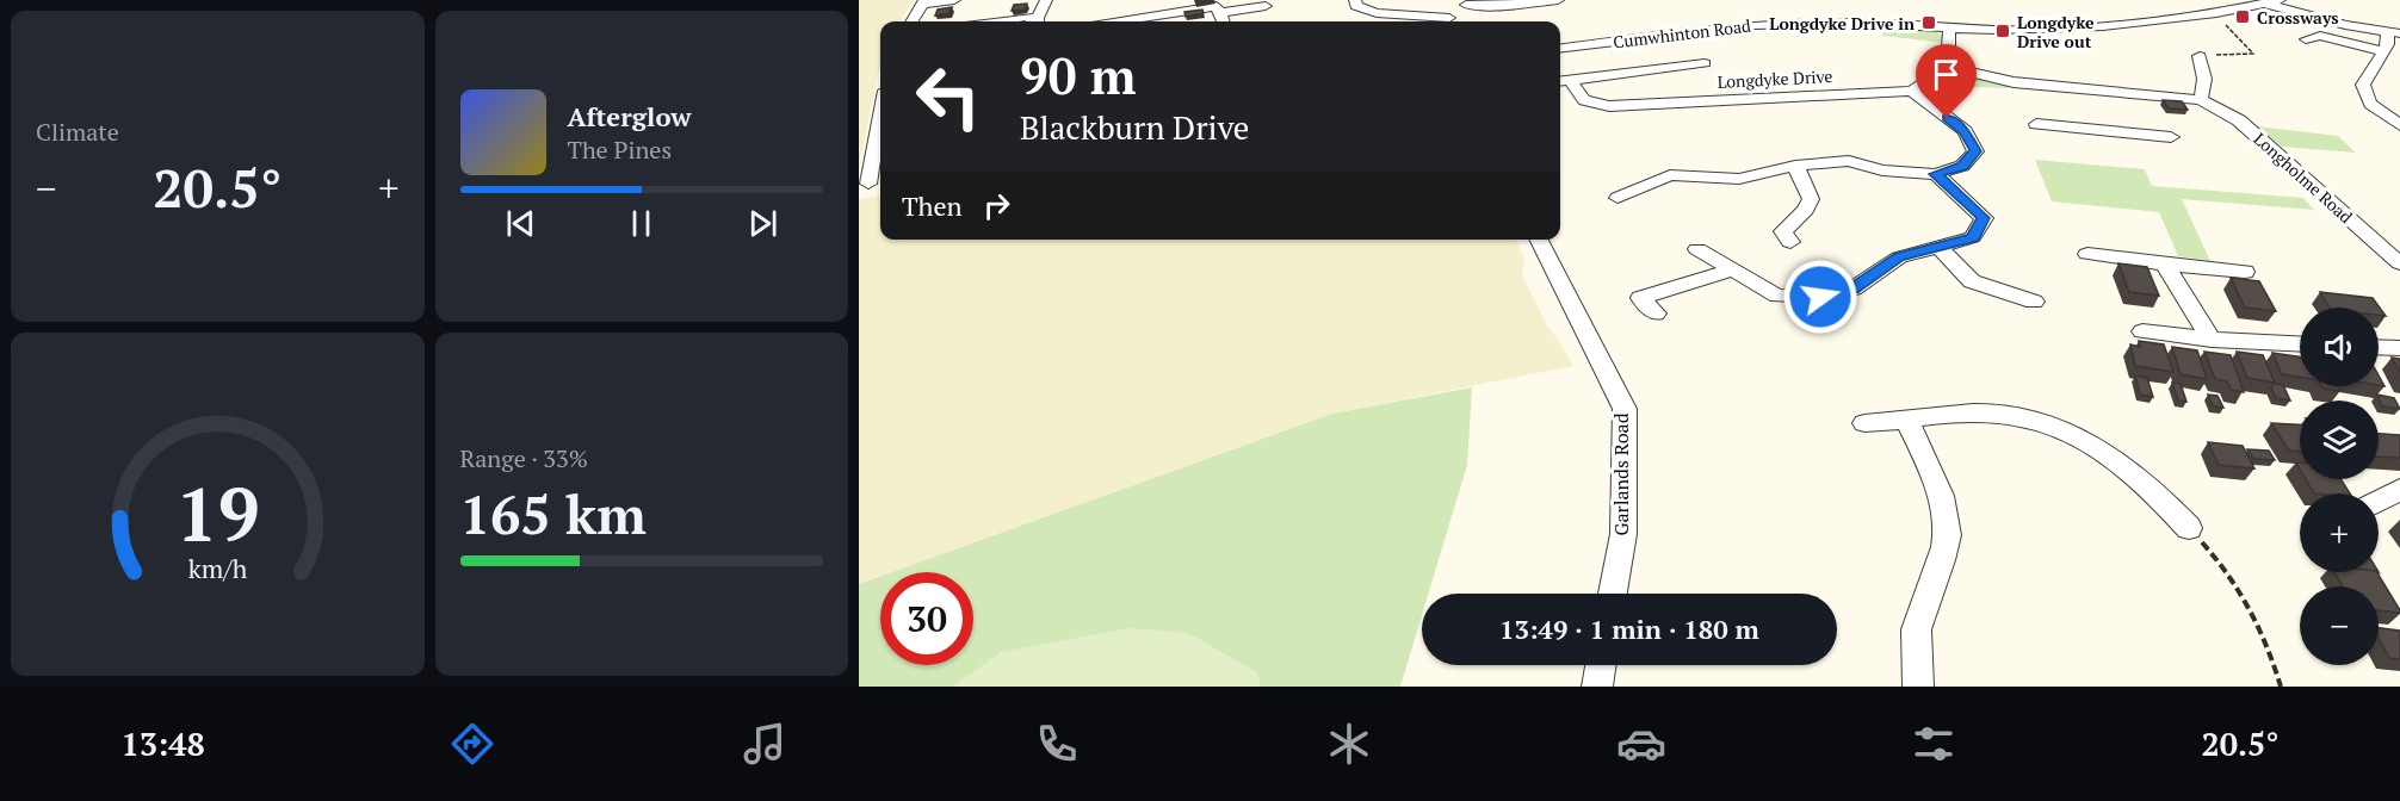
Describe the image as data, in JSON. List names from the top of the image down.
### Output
{
  "streets": {
    "street": [
      "Cumwhinton Road",
      "Longdyke Drive",
      "Longholme Road",
      "Garlands Road"
    ]
  },
  "places": {
    "transit": ["Crossways", "Longdyke Drive in", "Longdyke Drive out"]
  },
  "page": {
    "tile": [
      "Climate",
      ["Range · 33%", "165 km"]
    ],
    "turn": ["90 m", "Blackburn Drive"],
    "song": ["Afterglow", "The Pines"],
    "heat": ["−", "20.5°", "+"],
    "then": "Then",
    "map_buttons": ["+", "−"],
    "limit": "30",
    "trip": "13:49 · 1 min · 180 m",
    "tabs": ["13:48", "20.5°"],
    "gauge": ["19", "km/h"]
  }
}
